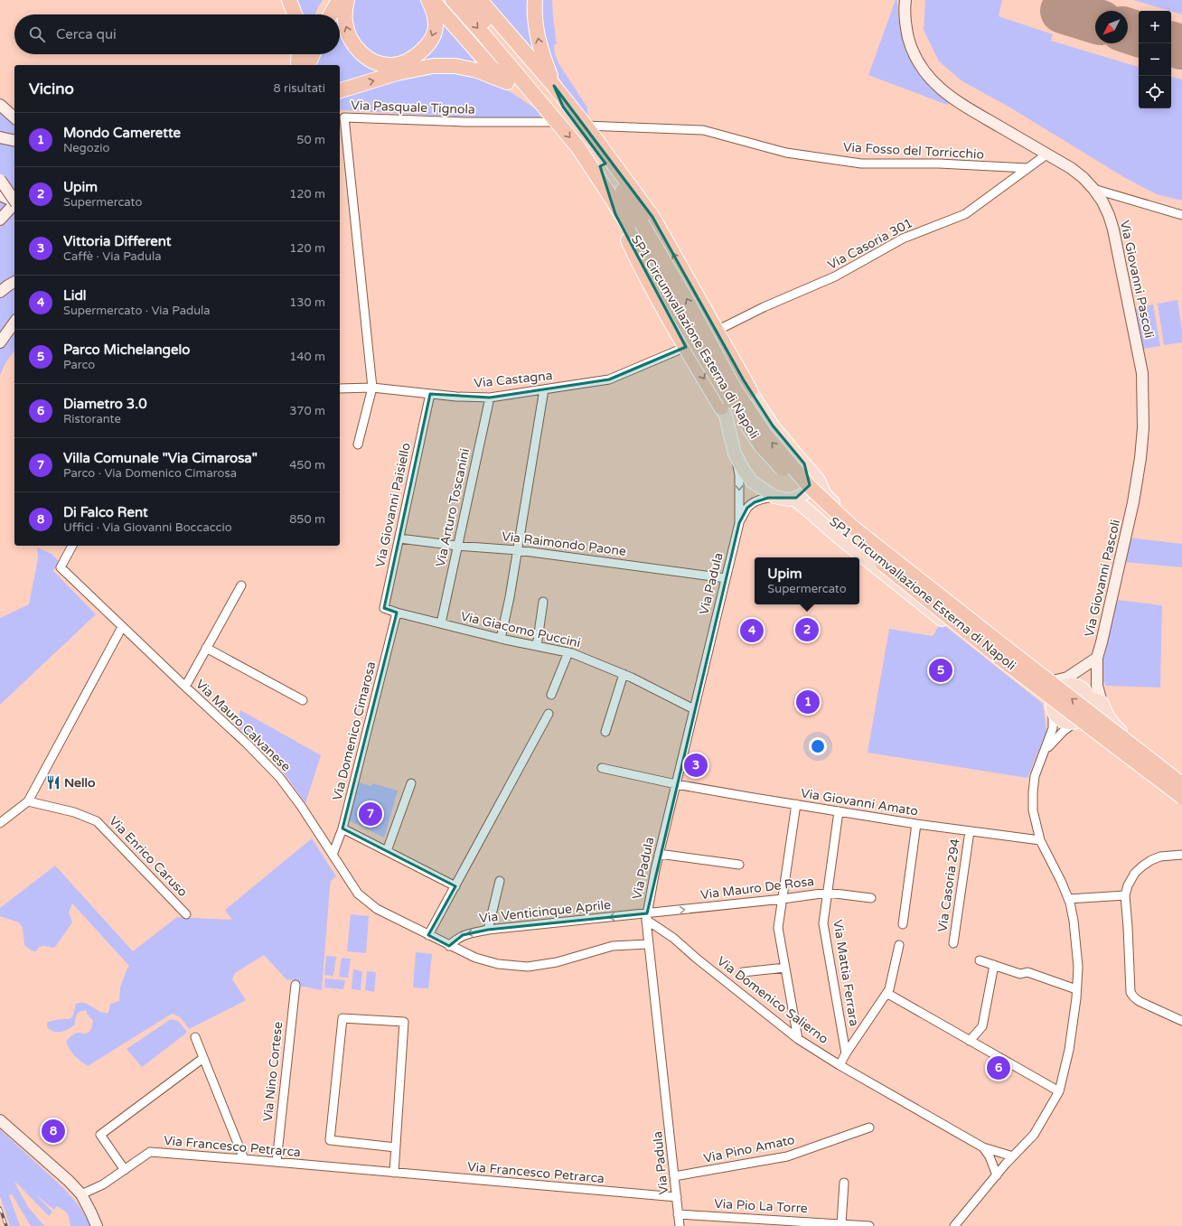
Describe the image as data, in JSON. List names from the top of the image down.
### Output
{
  "streets": {
    "highway": ["SP1 Circumvallazione Esterna di Napoli"],
    "street": [
      "Via Pasquale Tignola",
      "Via Fosso del Torricchio",
      "Via Casoria 301",
      "Via Giovanni Pascoli",
      "Via Castagna",
      "Via Giovanni Paisiello",
      "Via Arturo Toscanini",
      "Via Raimondo Paone",
      "Via Padula",
      "Via Giacomo Puccini",
      "Via Mauro Calvanese",
      "Via Domenico Cimarosa",
      "Via Giovanni Amato",
      "Via Enrico Caruso",
      "Via Casoria 294",
      "Via Mauro De Rosa",
      "Via Venticinque Aprile",
      "Via Mattia Ferrara",
      "Via Domenico Salierno",
      "Via Nino Cortese",
      "Via Francesco Petrarca",
      "Via Pino Amato",
      "Via Pio La Torre"
    ]
  },
  "crossings": [
    ["Via Pasquale Tignola", "SP1 Circumvallazione Esterna di Napoli"],
    ["Via Pasquale Tignola", "Via Castagna"],
    ["Via Fosso del Torricchio", "Via Casoria 301"],
    ["Via Casoria 301", "Via Giovanni Pascoli"],
    ["Via Castagna", "Via Giovanni Paisiello"],
    ["Via Castagna", "Via Arturo Toscanini"],
    ["Via Giovanni Paisiello", "Via Raimondo Paone"],
    ["Via Giovanni Paisiello", "Via Giacomo Puccini"],
    ["Via Giovanni Paisiello", "Via Domenico Cimarosa"],
    ["Via Arturo Toscanini", "Via Raimondo Paone"],
    ["Via Arturo Toscanini", "Via Giacomo Puccini"],
    ["Via Raimondo Paone", "Via Padula"],
    ["Via Padula", "Via Giacomo Puccini"],
    ["Via Padula", "Via Mauro Calvanese"],
    ["Via Padula", "Via Giovanni Amato"],
    ["Via Padula", "Via Mauro De Rosa"],
    ["Via Padula", "Via Venticinque Aprile"],
    ["Via Padula", "Via Domenico Salierno"],
    ["Via Padula", "Via Francesco Petrarca"],
    ["Via Padula", "Via Pino Amato"],
    ["Via Padula", "Via Pio La Torre"],
    ["Via Giacomo Puccini", "Via Domenico Cimarosa"],
    ["Via Mauro Calvanese", "Via Domenico Cimarosa"],
    ["Via Mauro Calvanese", "Via Venticinque Aprile"],
    ["Via Giovanni Amato", "Via Casoria 294"],
    ["Via Giovanni Amato", "Via Mattia Ferrara"],
    ["Via Mauro De Rosa", "Via Venticinque Aprile"],
    ["Via Mauro De Rosa", "Via Mattia Ferrara"],
    ["Via Mauro De Rosa", "Via Domenico Salierno"],
    ["Via Venticinque Aprile", "Via Domenico Salierno"],
    ["Via Mattia Ferrara", "Via Domenico Salierno"],
    ["Via Nino Cortese", "Via Francesco Petrarca"]
  ],
  "one_way": ["Via Venticinque Aprile"],
  "places": {
    "restaurant": ["Nello"]
  },
  "north": "bottom left",
  "page": {
    "map_buttons": ["+", "−"],
    "search": "Cerca qui",
    "heading": ["Vicino", "8 risultati"],
    "list": [
      {
        "mark": "1",
        "name": "Mondo Camerette",
        "note": "Negozio",
        "value": "50 m"
      },
      {
        "mark": "2",
        "name": "Upim",
        "note": "Supermercato",
        "value": "120 m"
      },
      {
        "mark": "3",
        "name": "Vittoria Different",
        "note": "Caffè · Via Padula",
        "value": "120 m"
      },
      {
        "mark": "4",
        "name": "Lidl",
        "note": "Supermercato · Via Padula",
        "value": "130 m"
      },
      {
        "mark": "5",
        "name": "Parco Michelangelo",
        "note": "Parco",
        "value": "140 m"
      },
      {
        "mark": "6",
        "name": "Diametro 3.0",
        "note": "Ristorante",
        "value": "370 m"
      },
      {
        "mark": "7",
        "name": "Villa Comunale \"Via Cimarosa\"",
        "note": "Parco · Via Domenico Cimarosa",
        "value": "450 m"
      },
      {
        "mark": "8",
        "name": "Di Falco Rent",
        "note": "Uffici · Via Giovanni Boccaccio",
        "value": "850 m"
      }
    ],
    "popup": ["Upim", "Supermercato"],
    "pins": [
      "2",
      "4",
      "5",
      "1",
      "3",
      "7",
      "6",
      "8"
    ]
  }
}
